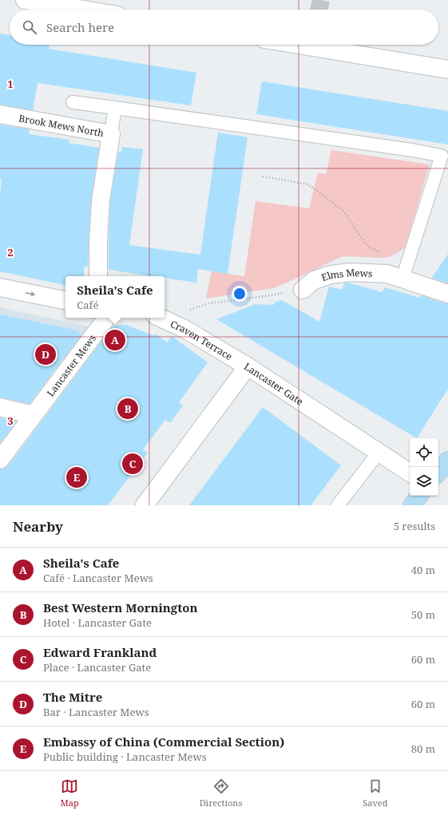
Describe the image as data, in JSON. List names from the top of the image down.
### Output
{
  "streets": {
    "street": [
      "Brook Mews North",
      "Elms Mews",
      "Craven Terrace",
      "Lancaster Mews",
      "Lancaster Gate"
    ]
  },
  "crossings": [
    ["Craven Terrace", "Lancaster Gate"]
  ],
  "page": {
    "search": "Search here",
    "popup": ["Sheila's Cafe", "Café"],
    "pins": [
      "A",
      "D",
      "B",
      "C",
      "E"
    ],
    "heading": ["Nearby", "5 results"],
    "list": [
      {
        "mark": "A",
        "name": "Sheila's Cafe",
        "note": "Café · Lancaster Mews",
        "value": "40 m"
      },
      {
        "mark": "B",
        "name": "Best Western Mornington",
        "note": "Hotel · Lancaster Gate",
        "value": "50 m"
      },
      {
        "mark": "C",
        "name": "Edward Frankland",
        "note": "Place · Lancaster Gate",
        "value": "60 m"
      },
      {
        "mark": "D",
        "name": "The Mitre",
        "note": "Bar · Lancaster Mews",
        "value": "60 m"
      },
      {
        "mark": "E",
        "name": "Embassy of China (Commercial Section)",
        "note": "Public building · Lancaster Mews",
        "value": "80 m"
      }
    ],
    "nav": ["Map", "Directions", "Saved"]
  },
  "grid": {
    "rows": ["1", "2", "3"]
  }
}
